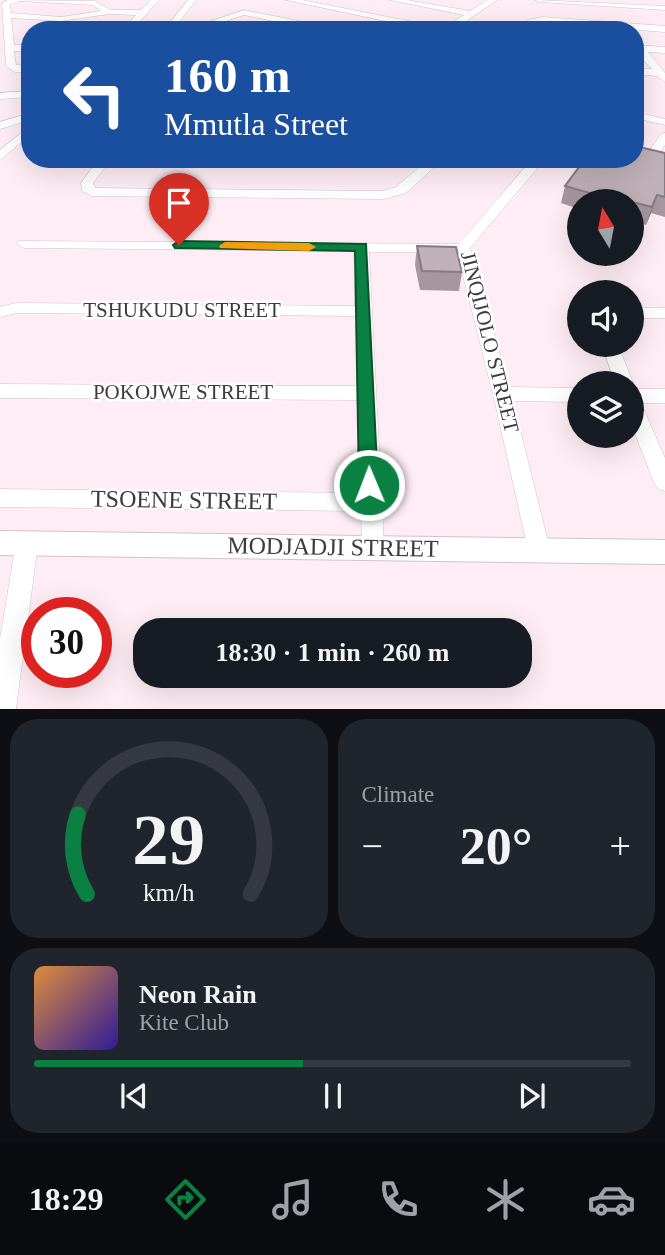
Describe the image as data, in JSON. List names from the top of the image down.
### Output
{
  "streets": {
    "street": [
      "TSHUKUDU STREET",
      "JINQIJOLO STREET",
      "POKOJWE STREET",
      "TSOENE STREET",
      "MODJADJI STREET"
    ]
  },
  "crossings": [
    ["JINQIJOLO STREET", "MODJADJI STREET"]
  ],
  "north": "top",
  "page": {
    "turn": ["160 m", "Mmutla Street"],
    "limit": "30",
    "trip": "18:30 · 1 min · 260 m",
    "tile": "Climate",
    "heat": ["−", "20°", "+"],
    "song": ["Neon Rain", "Kite Club"],
    "tabs": "18:29",
    "gauge": ["29", "km/h"]
  }
}
